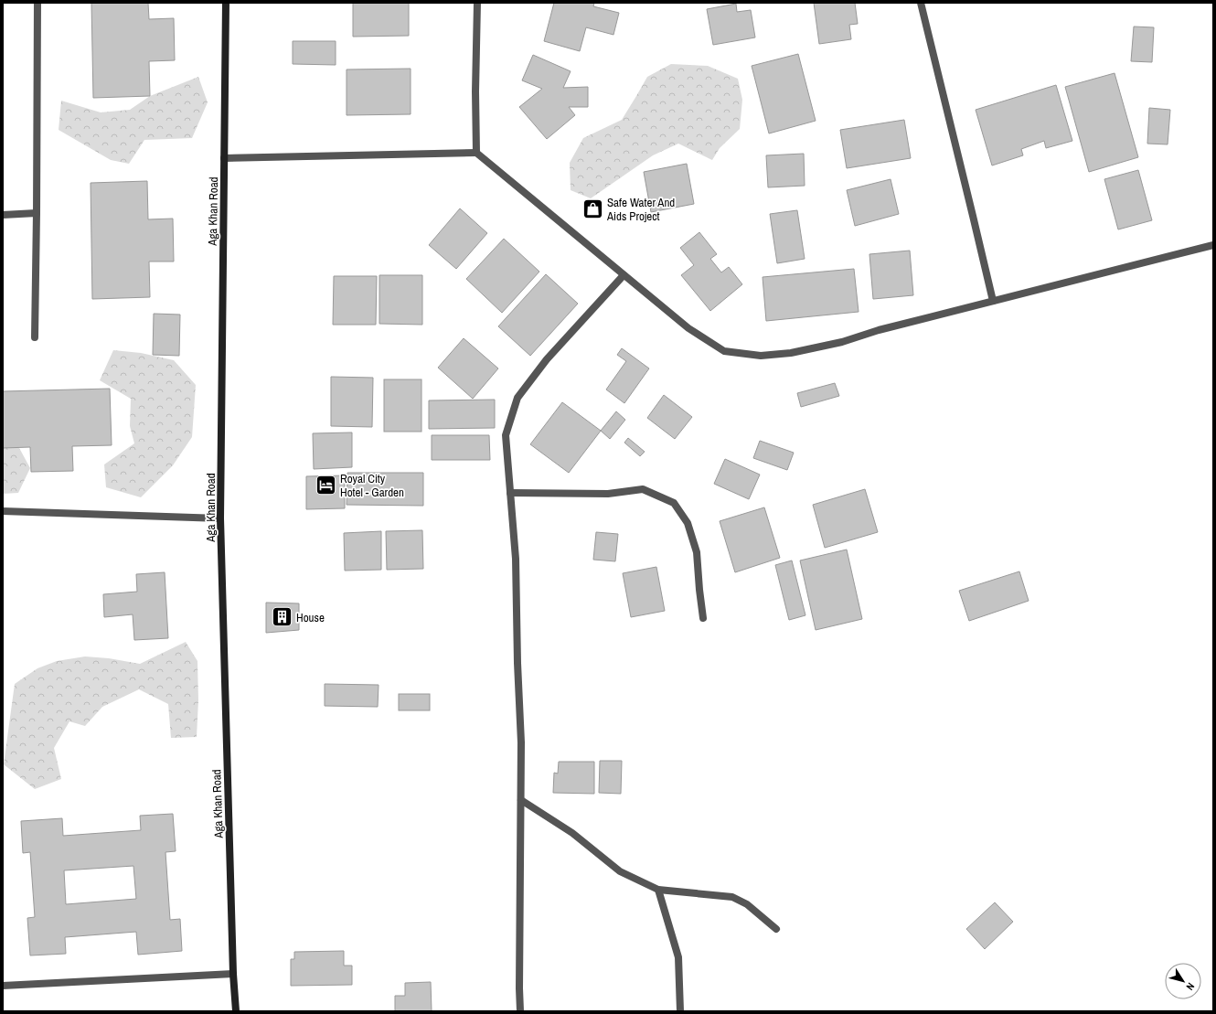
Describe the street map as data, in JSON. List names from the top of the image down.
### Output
{
  "streets": {
    "street": ["Aga Khan Road"]
  },
  "places": {
    "shop": ["Safe Water And Aids Project"],
    "hotel": ["Royal City Hotel - Garden"],
    "building": ["House"]
  },
  "north": "bottom right"
}
